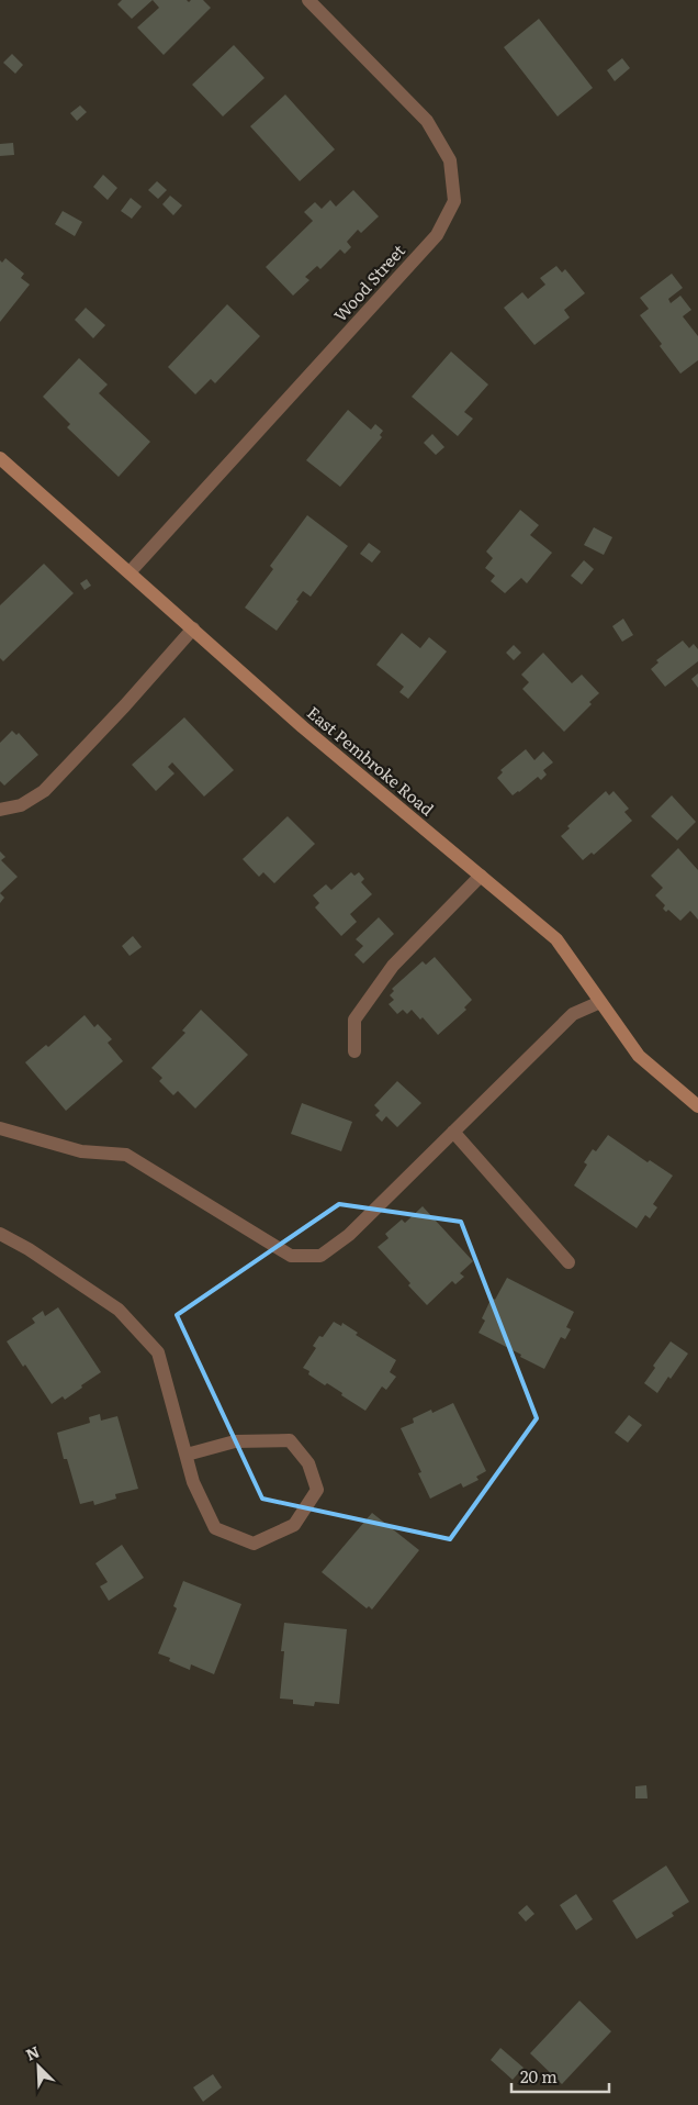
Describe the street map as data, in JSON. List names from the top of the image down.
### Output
{
  "streets": {
    "street": ["Wood Street", "East Pembroke Road"]
  },
  "crossings": [
    ["Wood Street", "East Pembroke Road"]
  ],
  "scale_bar": "20 m",
  "north": "top left"
}
